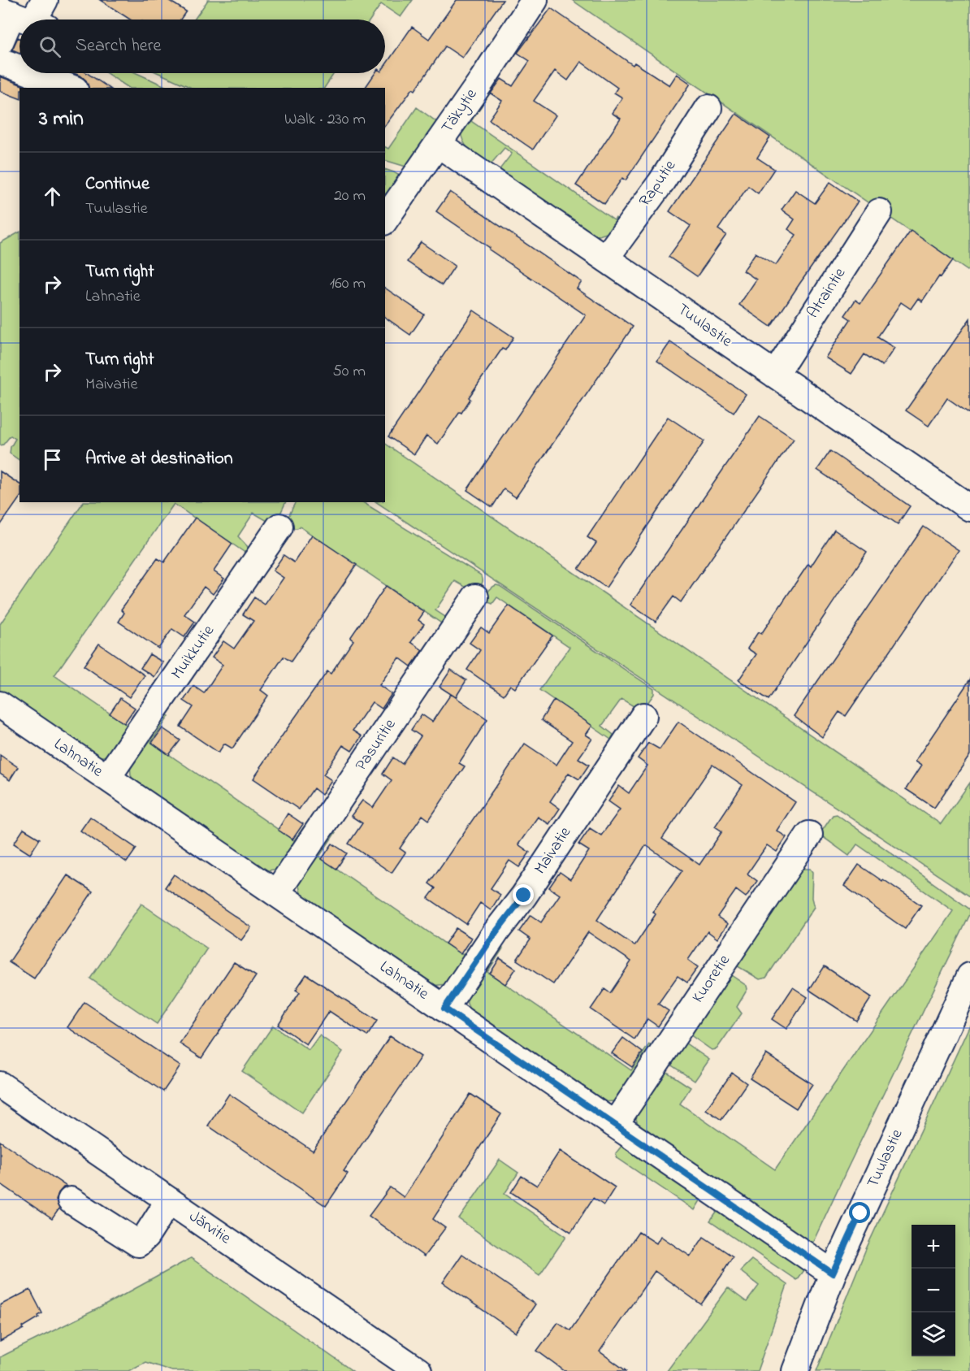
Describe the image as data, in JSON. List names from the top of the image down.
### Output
{
  "streets": {
    "street": [
      "Täkytie",
      "Raputie",
      "Atraintie",
      "Tuulastie",
      "Muikkutie",
      "Pasuritie",
      "Lahnatie",
      "Maivatie",
      "Kuoretie",
      "Järvitie"
    ]
  },
  "crossings": [
    ["Täkytie", "Tuulastie"],
    ["Raputie", "Tuulastie"],
    ["Atraintie", "Tuulastie"],
    ["Tuulastie", "Lahnatie"],
    ["Muikkutie", "Lahnatie"],
    ["Pasuritie", "Lahnatie"],
    ["Lahnatie", "Maivatie"],
    ["Lahnatie", "Kuoretie"]
  ],
  "page": {
    "search": "Search here",
    "heading": ["3 min", "Walk · 230 m"],
    "list": [
      ["Continue", "Tuulastie", "20 m"],
      ["Turn right", "Lahnatie", "160 m"],
      ["Turn right", "Maivatie", "50 m"],
      "Arrive at destination"
    ],
    "map_buttons": ["+", "−"]
  }
}
